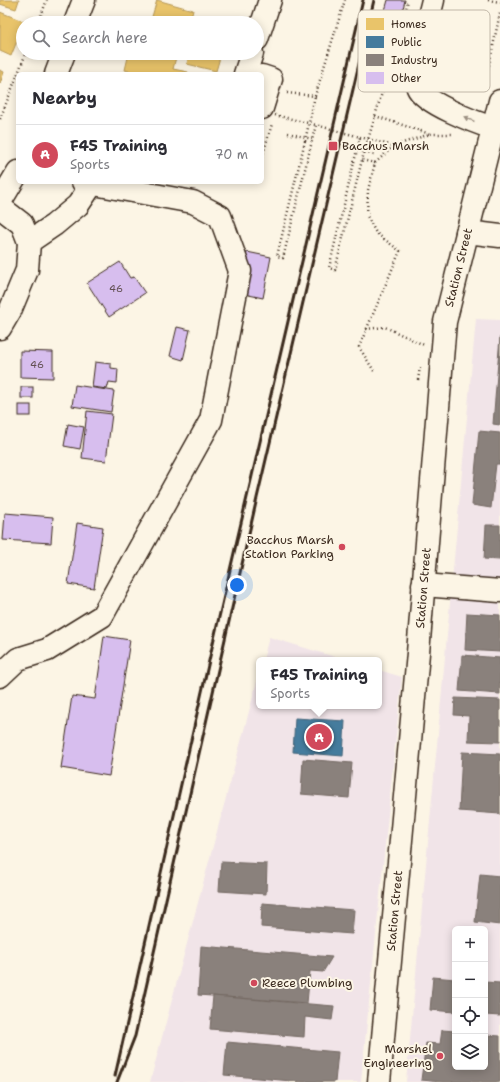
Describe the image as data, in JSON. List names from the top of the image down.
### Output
{
  "streets": {
    "street": ["Station Street"]
  },
  "places": {
    "transit": ["Bacchus Marsh"],
    "other": ["Bacchus Marsh Station Parking", "Reece Plumbing", "Marshel Engineering"]
  },
  "house_numbers": ["46", "46"],
  "legend": [
    "Homes",
    "Public",
    "Industry",
    "Other"
  ],
  "page": {
    "search": "Search here",
    "heading": "Nearby",
    "list": [
      {
        "mark": "A",
        "name": "F45 Training",
        "note": "Sports",
        "value": "70 m"
      }
    ],
    "popup": ["F45 Training", "Sports"],
    "pins": "A",
    "map_buttons": ["+", "−"]
  }
}
